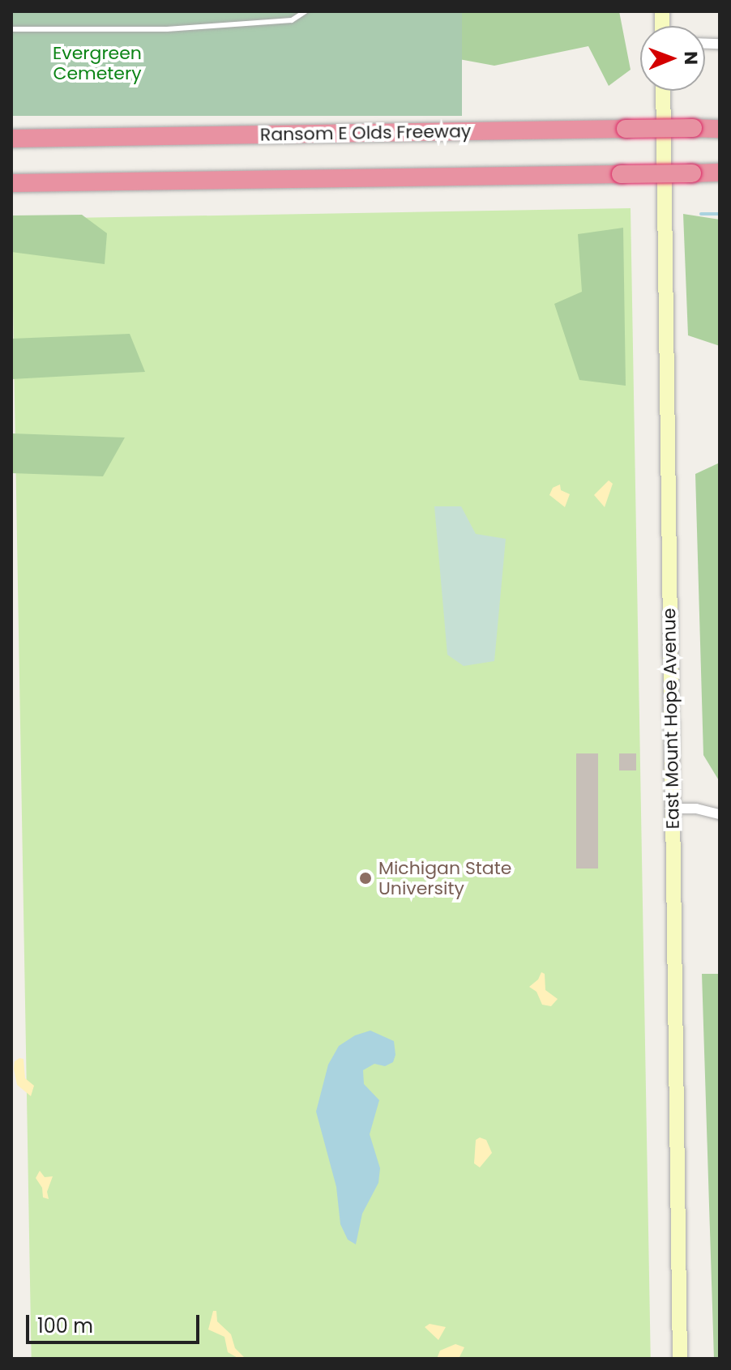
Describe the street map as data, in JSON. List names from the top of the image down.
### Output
{
  "streets": {
    "highway": ["Ransom E Olds Freeway"],
    "street": ["East Mount Hope Avenue"]
  },
  "parks": ["Evergreen Cemetery"],
  "places": ["Michigan State University"],
  "scale_bar": "100 m",
  "north": "right"
}
